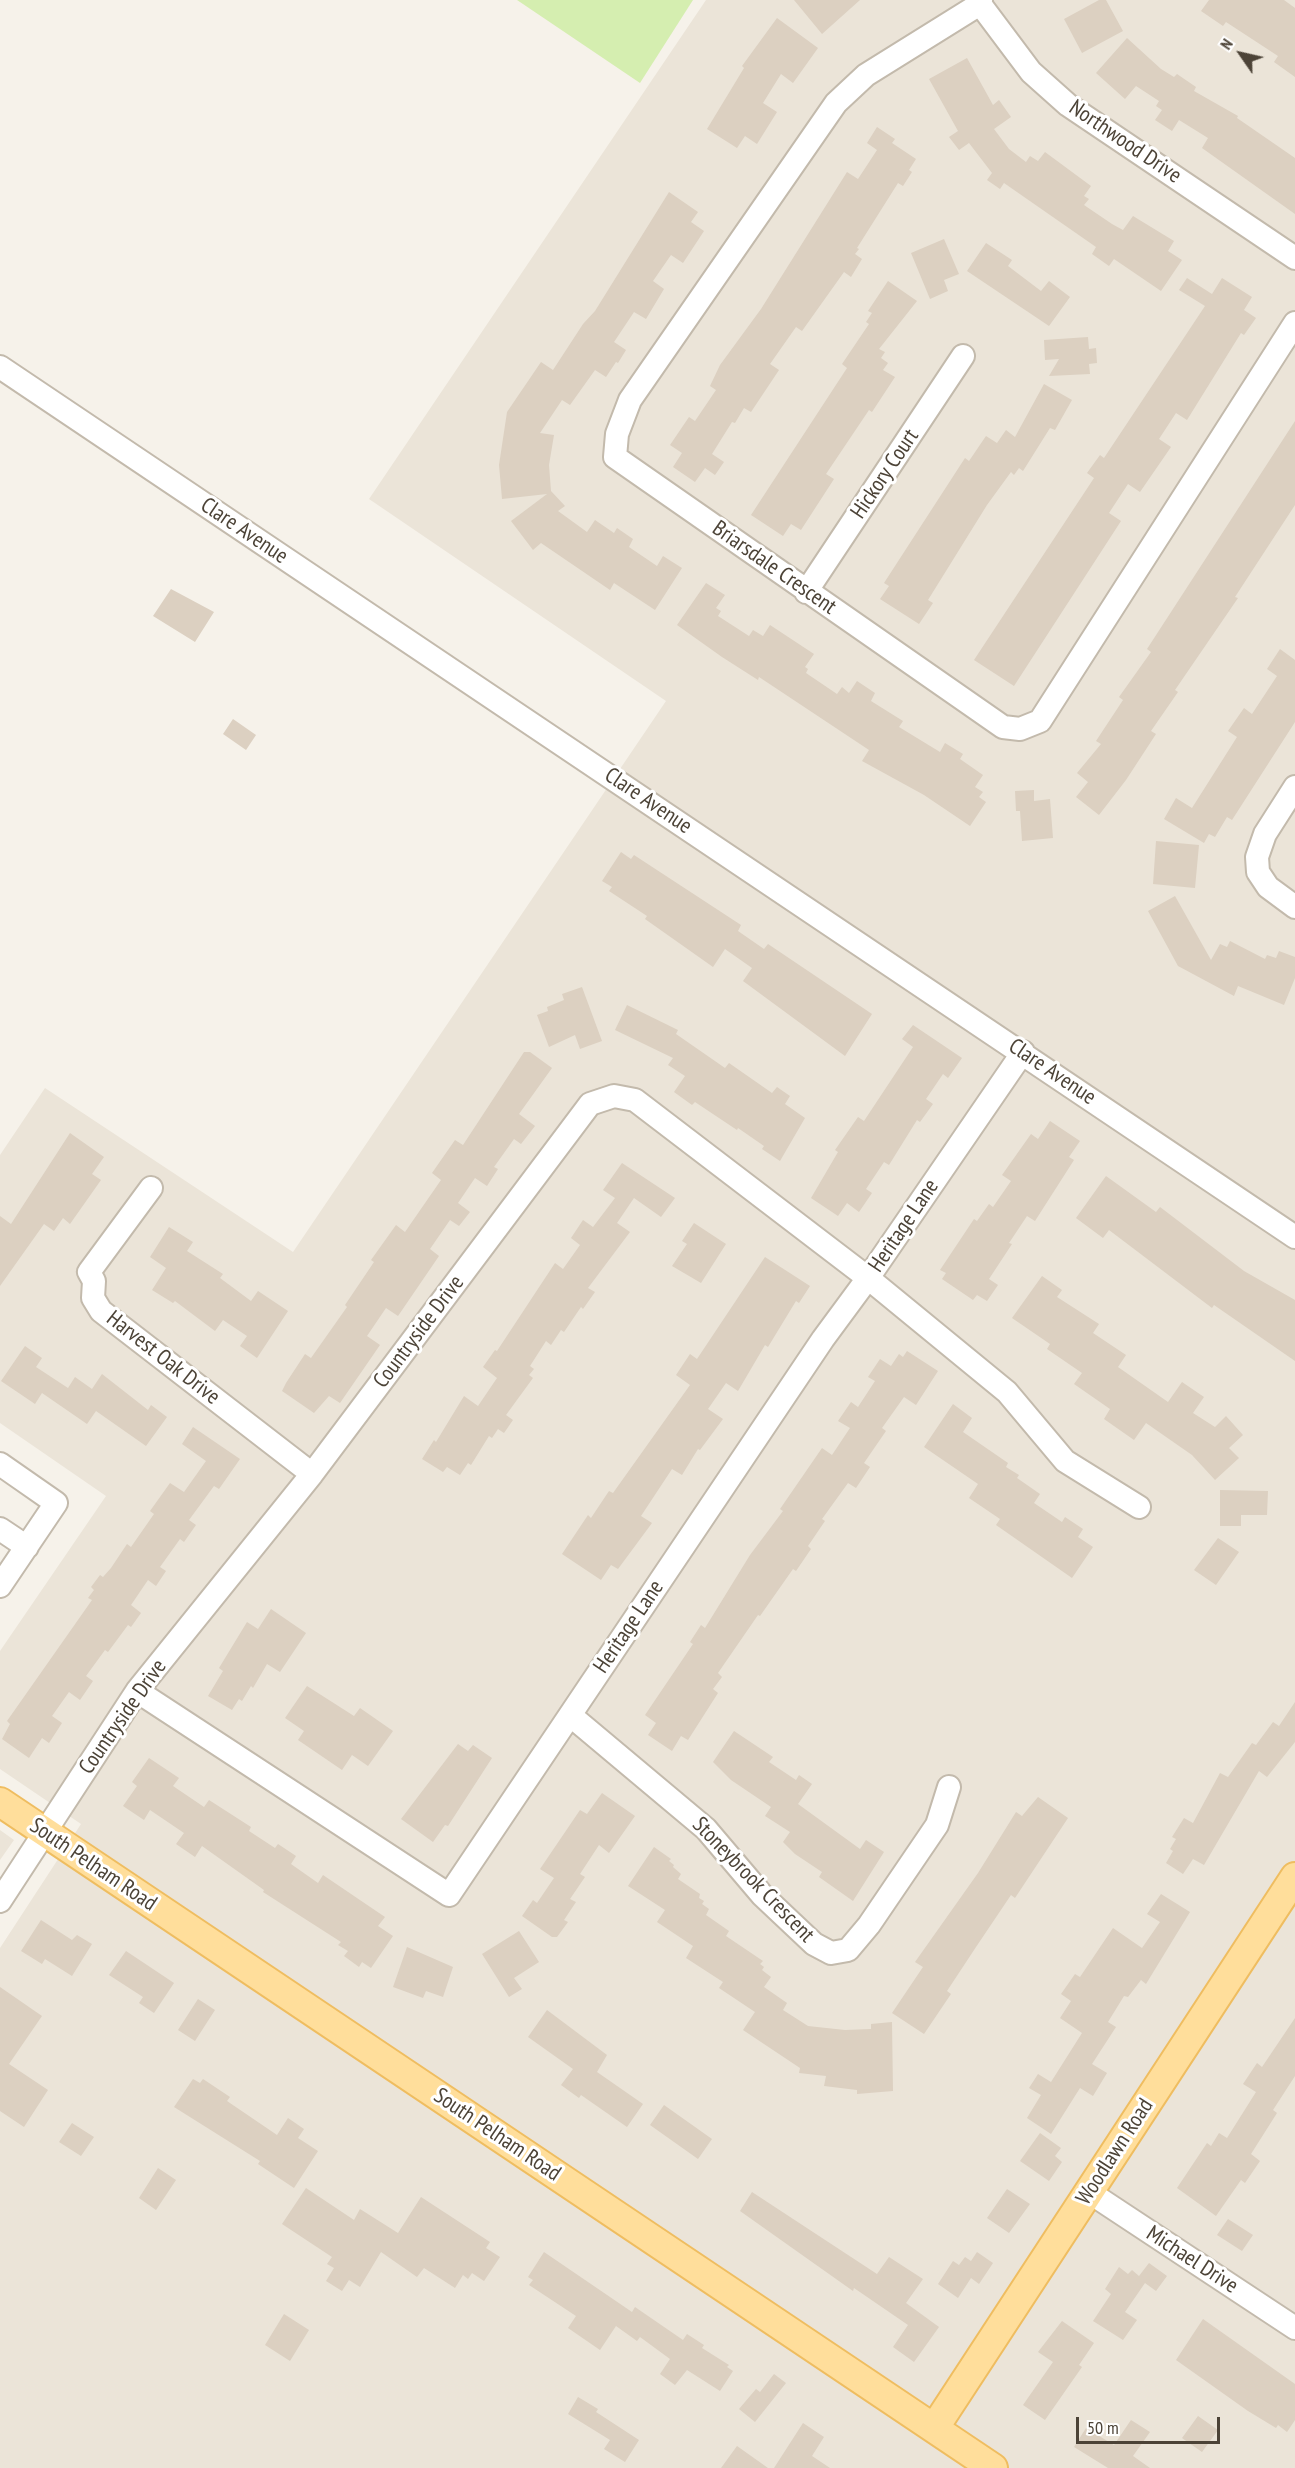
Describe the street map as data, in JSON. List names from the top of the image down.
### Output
{
  "streets": {
    "main road": ["South Pelham Road", "Woodlawn Road"],
    "street": [
      "Northwood Drive",
      "Hickory Court",
      "Clare Avenue",
      "Briarsdale Crescent",
      "Heritage Lane",
      "Countryside Drive",
      "Harvest Oak Drive",
      "Stoneybrook Crescent",
      "Michael Drive"
    ]
  },
  "crossings": [
    ["Northwood Drive", "Briarsdale Crescent"],
    ["Hickory Court", "Briarsdale Crescent"],
    ["Clare Avenue", "Heritage Lane"],
    ["Heritage Lane", "Countryside Drive"],
    ["Heritage Lane", "Stoneybrook Crescent"],
    ["Countryside Drive", "Harvest Oak Drive"],
    ["Countryside Drive", "South Pelham Road"],
    ["South Pelham Road", "Woodlawn Road"],
    ["Woodlawn Road", "Michael Drive"]
  ],
  "scale_bar": "50 m",
  "north": "top left"
}
